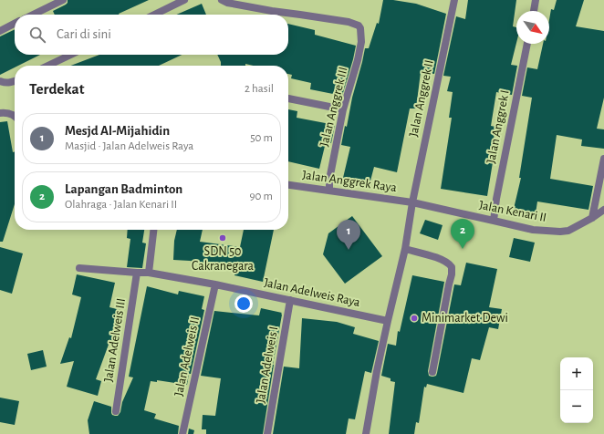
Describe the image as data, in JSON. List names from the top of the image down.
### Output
{
  "streets": {
    "street": [
      "Jalan Anggrek II",
      "Jalan Anggrek III",
      "Jalan Anggrek I",
      "Jalan Anggrek Raya",
      "Jalan Kenari II",
      "Jalan Adelweis Raya",
      "Jalan Adelweis III",
      "Jalan Adelweis II",
      "Jalan Adelweis I"
    ]
  },
  "crossings": [
    ["Jalan Anggrek II", "Jalan Anggrek Raya"],
    ["Jalan Anggrek II", "Jalan Kenari II"],
    ["Jalan Anggrek III", "Jalan Anggrek Raya"],
    ["Jalan Anggrek I", "Jalan Kenari II"],
    ["Jalan Anggrek Raya", "Jalan Kenari II"],
    ["Jalan Adelweis Raya", "Jalan Adelweis III"],
    ["Jalan Adelweis Raya", "Jalan Adelweis II"],
    ["Jalan Adelweis Raya", "Jalan Adelweis I"]
  ],
  "places": ["SDN 50 Cakranegara", "Minimarket Dewi"],
  "north": "bottom right",
  "page": {
    "search": "Cari di sini",
    "heading": ["Terdekat", "2 hasil"],
    "list": [
      {
        "mark": "1",
        "name": "Mesjd Al-Mijahidin",
        "note": "Masjid · Jalan Adelweis Raya",
        "value": "50 m"
      },
      {
        "mark": "2",
        "name": "Lapangan Badminton",
        "note": "Olahraga · Jalan Kenari II",
        "value": "90 m"
      }
    ],
    "pins": ["2", "1"],
    "map_buttons": ["+", "−"]
  }
}
